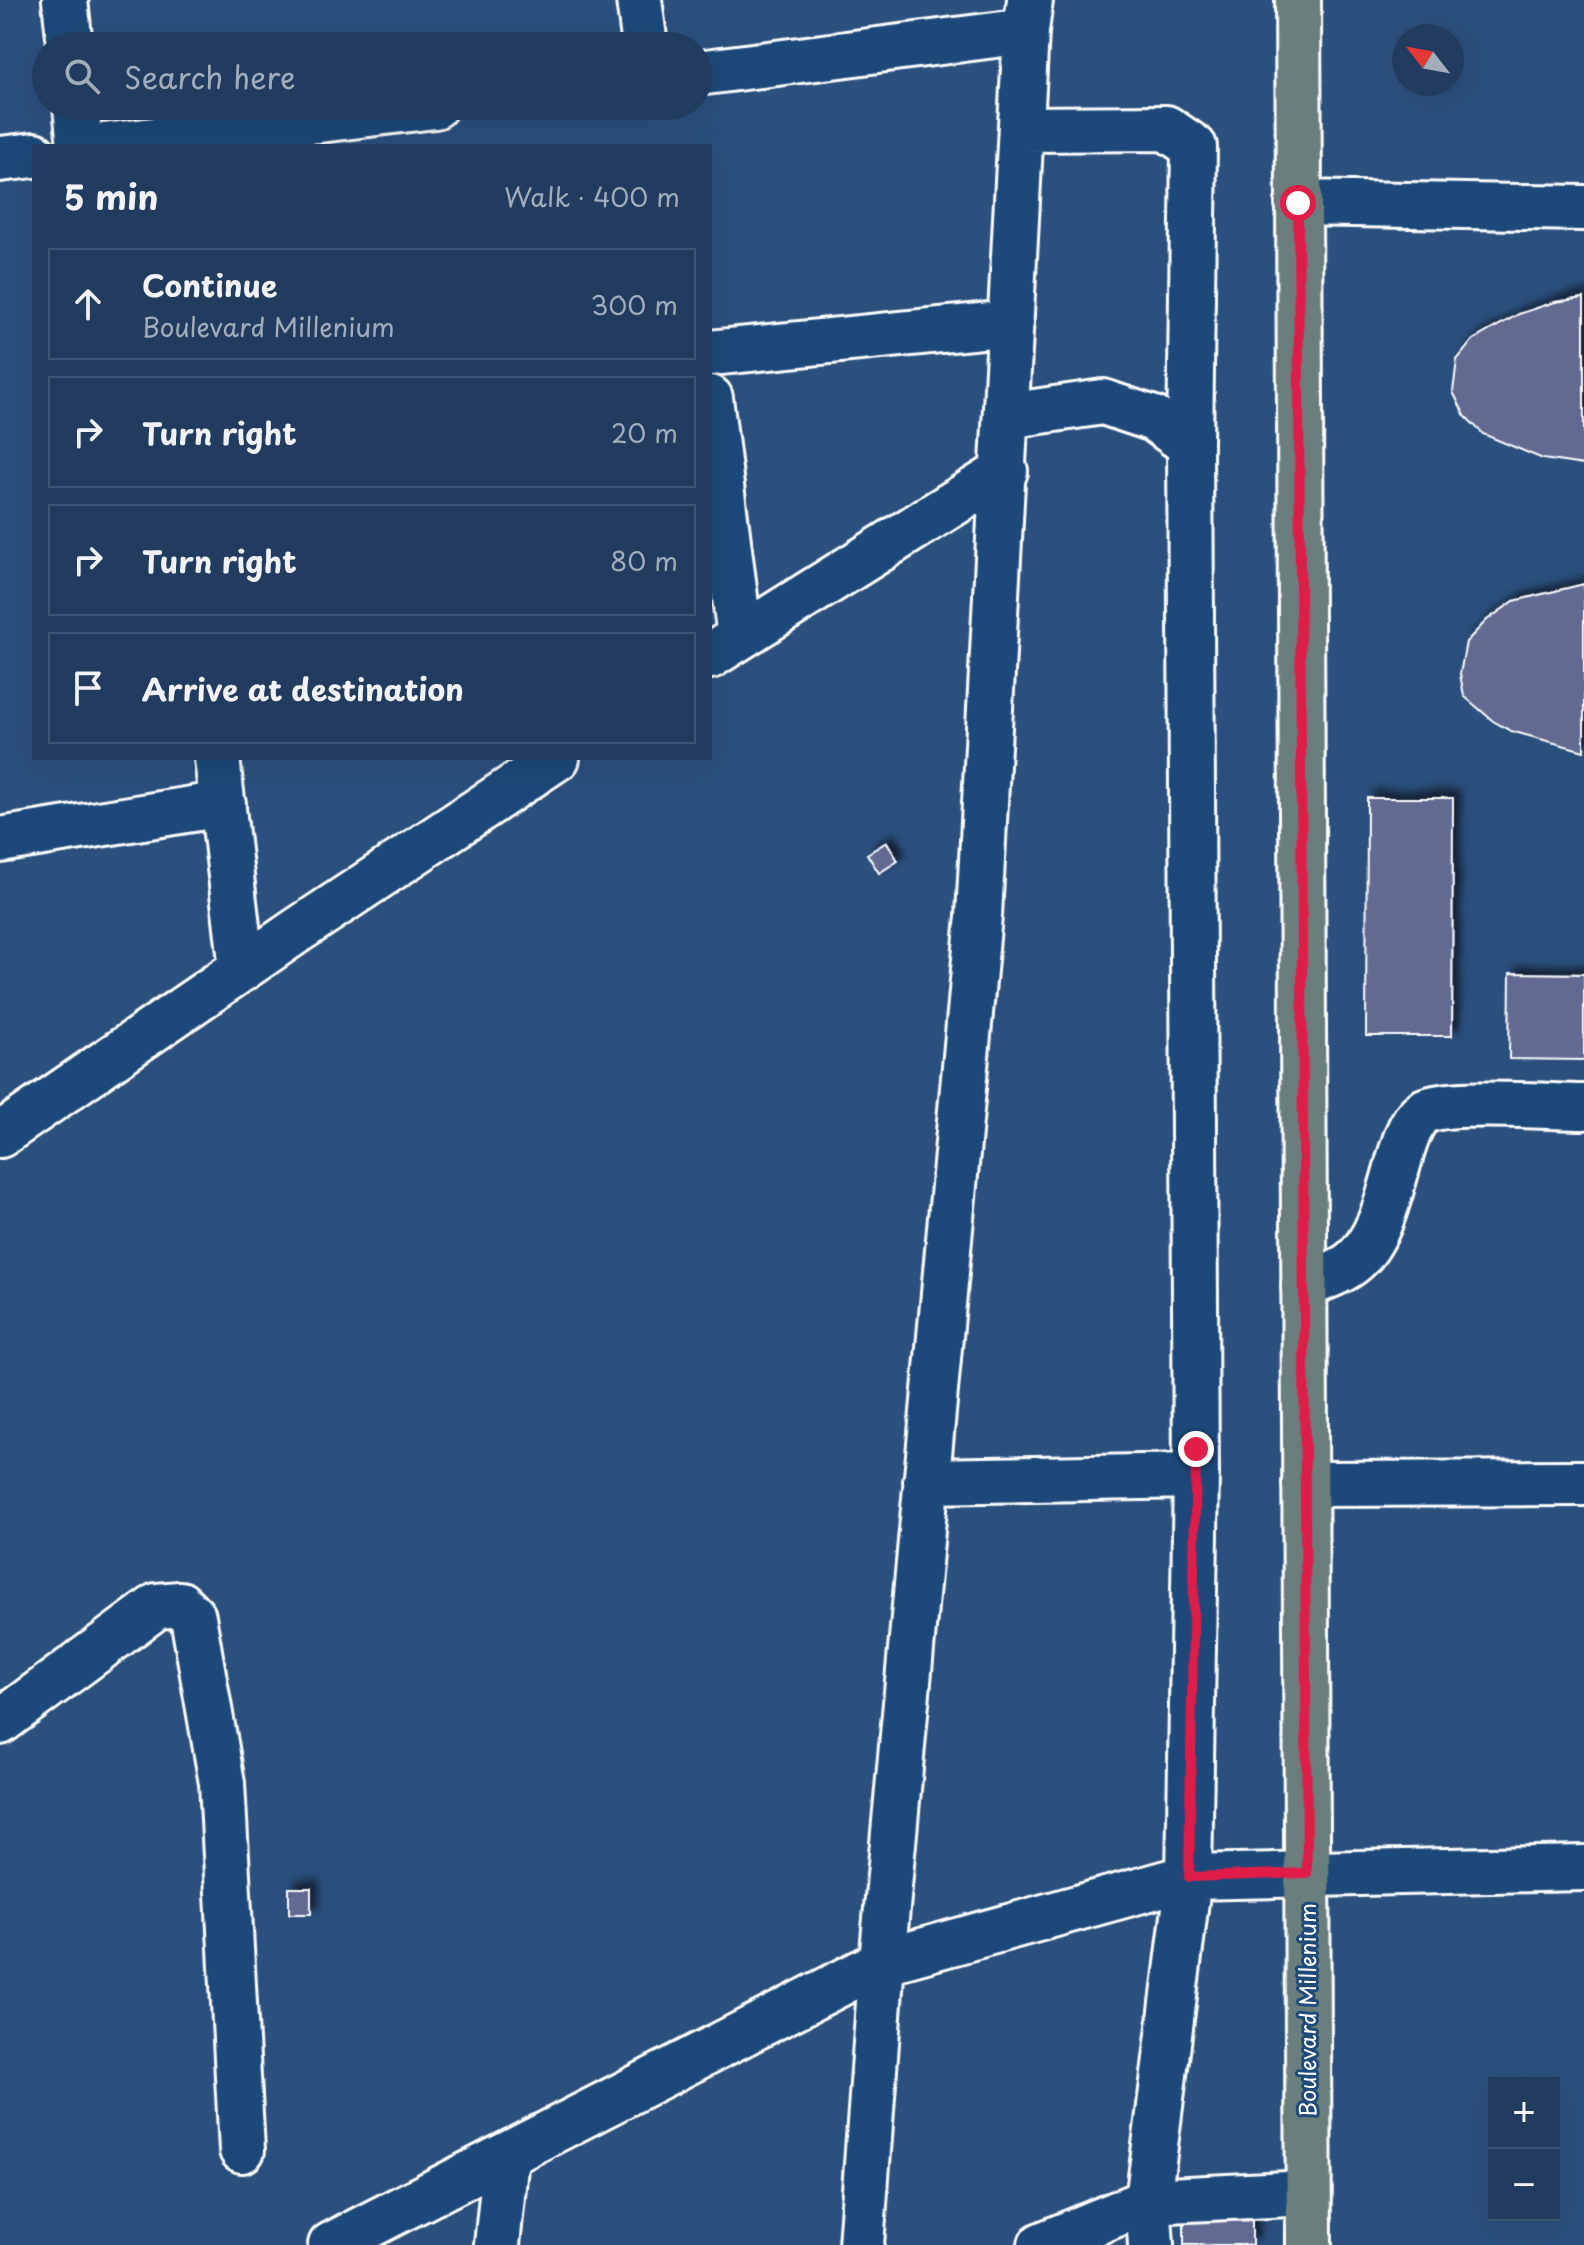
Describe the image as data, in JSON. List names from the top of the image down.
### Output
{
  "streets": {
    "main road": ["Boulevard Millenium"]
  },
  "north": "top left",
  "page": {
    "search": "Search here",
    "heading": ["5 min", "Walk · 400 m"],
    "list": [
      ["Continue", "Boulevard Millenium", "300 m"],
      ["Turn right", "20 m"],
      ["Turn right", "80 m"],
      "Arrive at destination"
    ],
    "map_buttons": ["+", "−"]
  }
}
